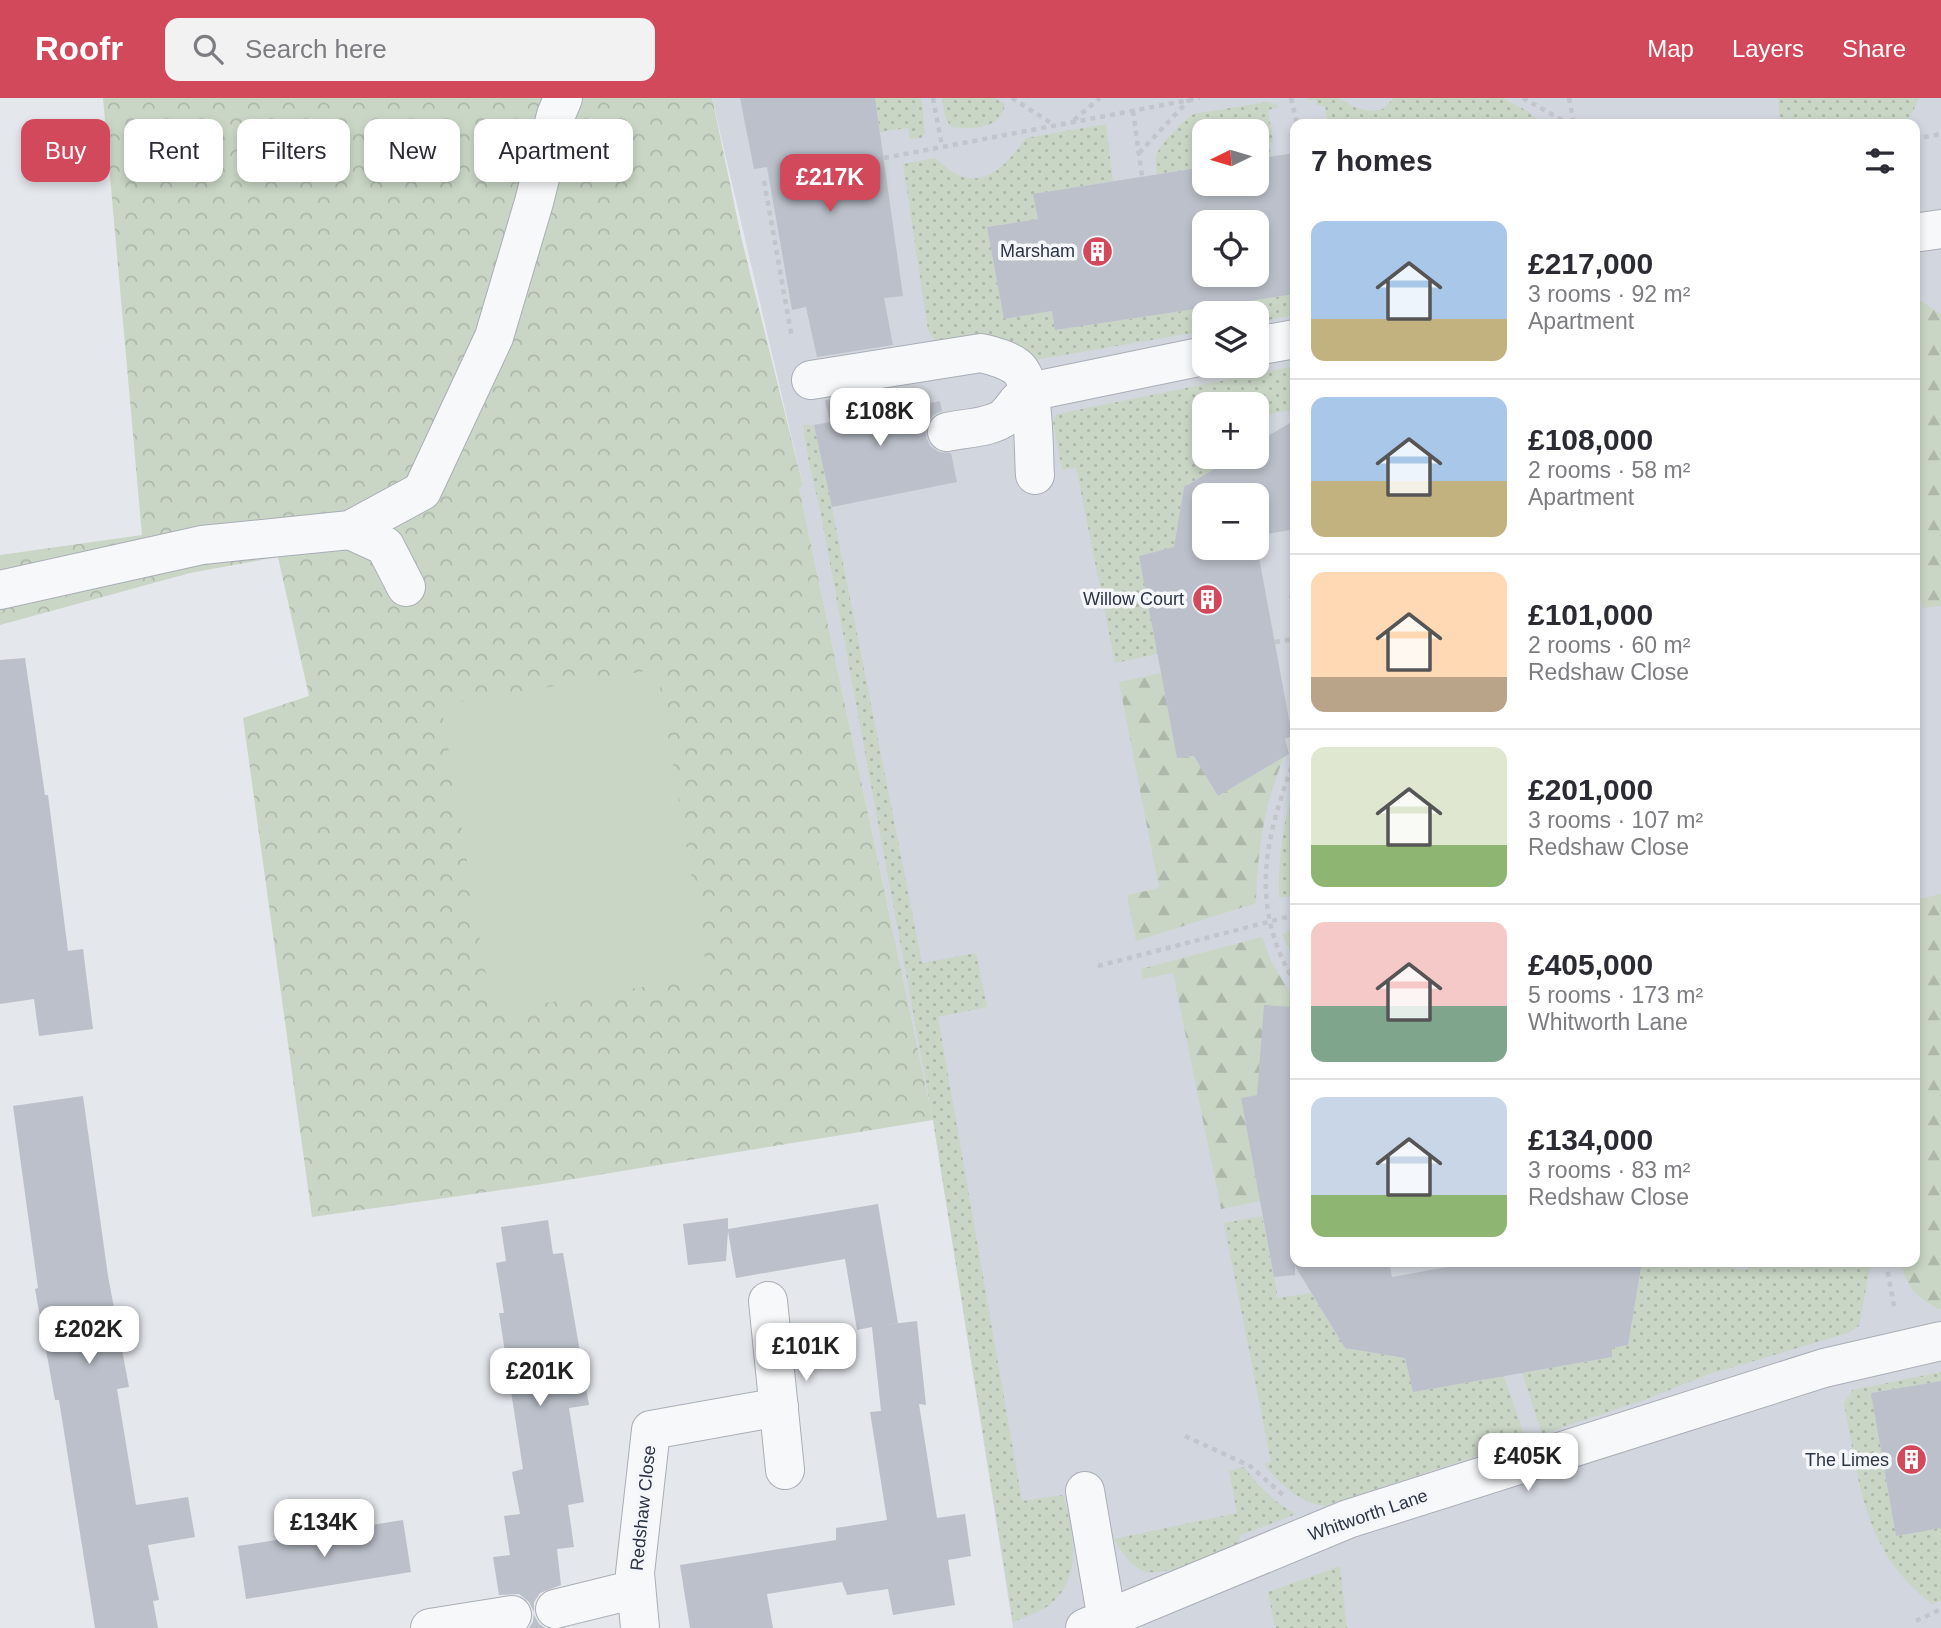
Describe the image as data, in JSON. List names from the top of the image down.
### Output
{
  "streets": {
    "street": ["Redshaw Close", "Whitworth Lane"]
  },
  "places": {
    "building": ["Marsham", "Willow Court", "The Limes"]
  },
  "north": "left",
  "page": {
    "header": "Roofr",
    "search": "Search here",
    "nav": ["Map", "Layers", "Share"],
    "map_buttons": ["+", "−"],
    "chip": [
      "Buy",
      "Rent",
      "Filters",
      "New",
      "Apartment"
    ],
    "heading": "7 homes",
    "price": [
      "£217K",
      "£108K",
      "£202K",
      "£101K",
      "£201K",
      "£405K",
      "£134K"
    ],
    "list": [
      {
        "name": "£217,000",
        "note": "3 rooms · 92 m² · Apartment"
      },
      {
        "name": "£108,000",
        "note": "2 rooms · 58 m² · Apartment"
      },
      {
        "name": "£101,000",
        "note": "2 rooms · 60 m² · Redshaw Close"
      },
      {
        "name": "£201,000",
        "note": "3 rooms · 107 m² · Redshaw Close"
      },
      {
        "name": "£405,000",
        "note": "5 rooms · 173 m² · Whitworth Lane"
      },
      {
        "name": "£134,000",
        "note": "3 rooms · 83 m² · Redshaw Close"
      }
    ]
  }
}
